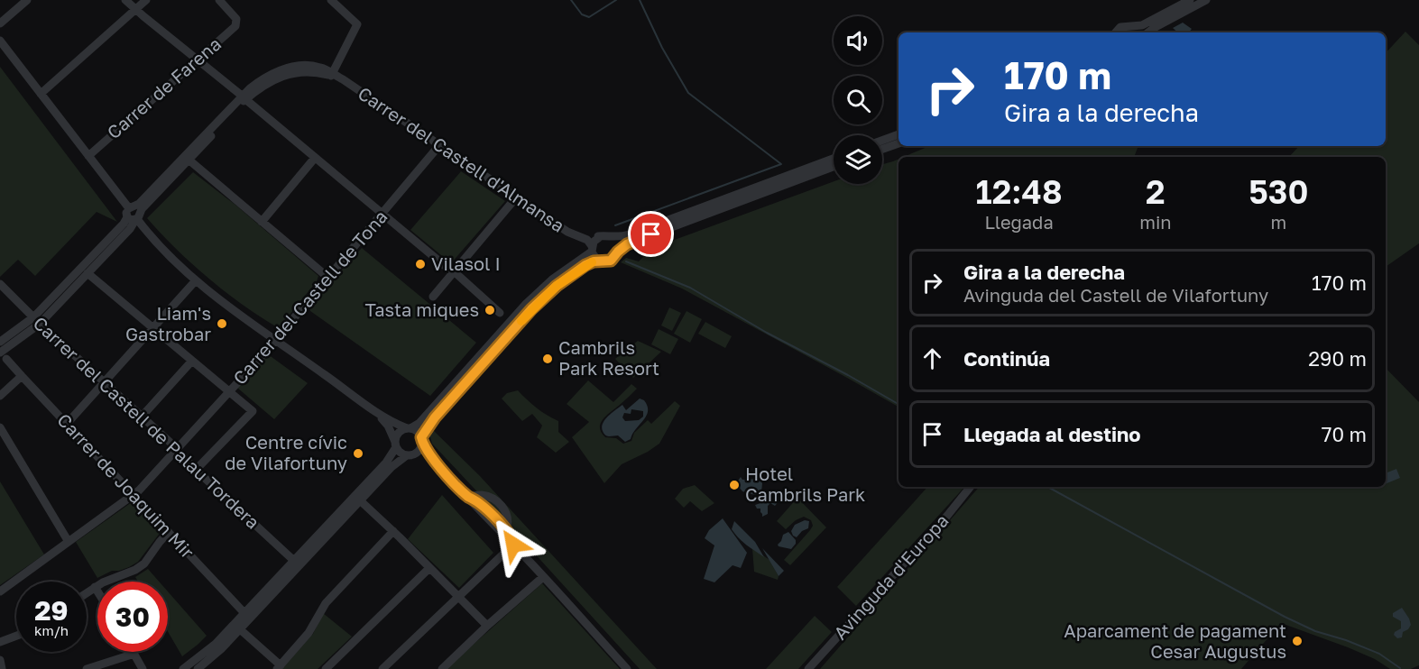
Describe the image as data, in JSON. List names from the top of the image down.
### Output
{
  "streets": {
    "street": [
      "Carrer de Farena",
      "Carrer del Castell d'Almansa",
      "Carrer del Castell de Tona",
      "Carrer del Castell de Palau Tordera",
      "Carrer de Joaquim Mir",
      "Avinguda d'Europa"
    ]
  },
  "crossings": [
    ["Carrer del Castell d'Almansa", "Carrer del Castell de Tona"],
    ["Carrer del Castell d'Almansa", "Carrer del Castell de Palau Tordera"],
    ["Carrer del Castell d'Almansa", "Carrer de Joaquim Mir"],
    ["Carrer del Castell de Tona", "Carrer del Castell de Palau Tordera"],
    ["Carrer del Castell de Tona", "Carrer de Joaquim Mir"]
  ],
  "places": [
    "Vilasol I",
    "Tasta miques",
    "Liam's Gastrobar",
    "Cambrils Park Resort",
    "Centre cívic de Vilafortuny",
    "Hotel Cambrils Park",
    "Aparcament de pagament Cesar Augustus"
  ],
  "page": {
    "turn": ["170 m", "Gira a la derecha"],
    "eta": [
      "12:48",
      "Llegada",
      "2",
      "min",
      "530",
      "m"
    ],
    "list": [
      {
        "name": "Gira a la derecha",
        "note": "Avinguda del Castell de Vilafortuny",
        "value": "170 m"
      },
      {
        "name": "Continúa",
        "value": "290 m"
      },
      {
        "name": "Llegada al destino",
        "value": "70 m"
      }
    ],
    "speed": "29 km/h",
    "limit": "30"
  }
}
